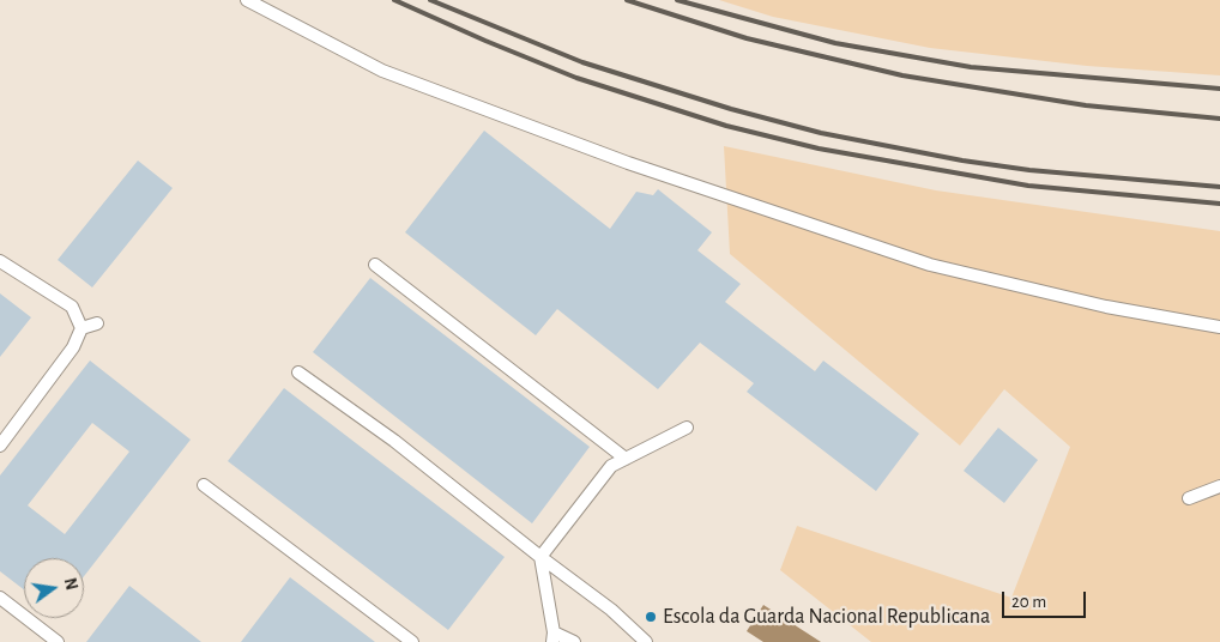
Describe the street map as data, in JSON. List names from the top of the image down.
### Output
{
  "places": ["Escola da Guarda Nacional Republicana"],
  "scale_bar": "20 m",
  "north": "right"
}
